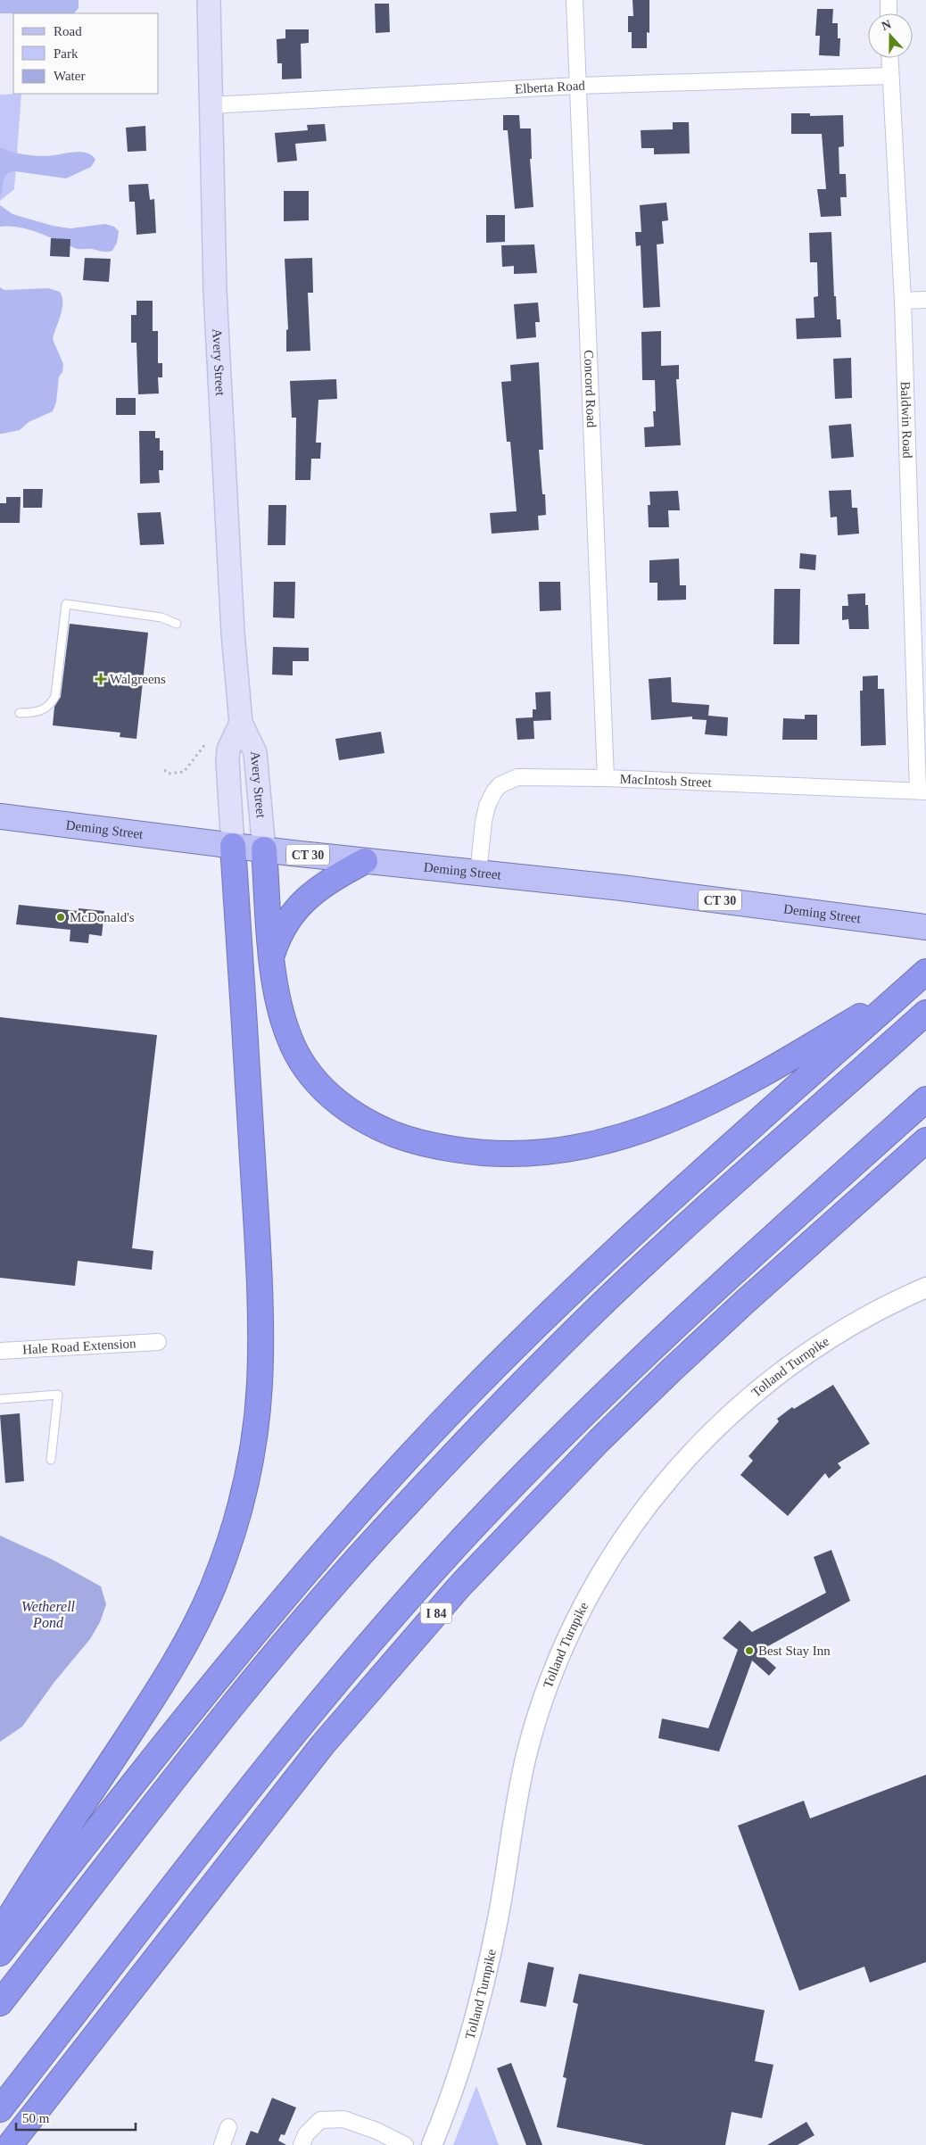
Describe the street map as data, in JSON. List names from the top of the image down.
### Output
{
  "streets": {
    "highway": ["I 84"],
    "main road": ["Avery Street", "Deming Street", "CT 30"],
    "street": [
      "Elberta Road",
      "Concord Road",
      "Baldwin Road",
      "MacIntosh Street",
      "Hale Road Extension",
      "Tolland Turnpike"
    ]
  },
  "crossings": [
    ["Elberta Road", "Avery Street"],
    ["Elberta Road", "Concord Road"],
    ["Elberta Road", "Baldwin Road"],
    ["Avery Street", "Deming Street"],
    ["Concord Road", "MacIntosh Street"],
    ["Baldwin Road", "MacIntosh Street"],
    ["MacIntosh Street", "Deming Street"]
  ],
  "water": ["Wetherell Pond"],
  "places": {
    "health": ["Walgreens"],
    "other": ["McDonald's", "Best Stay Inn"]
  },
  "legend": ["Road", "Park", "Water"],
  "scale_bar": "50 m",
  "north": "top"
}
